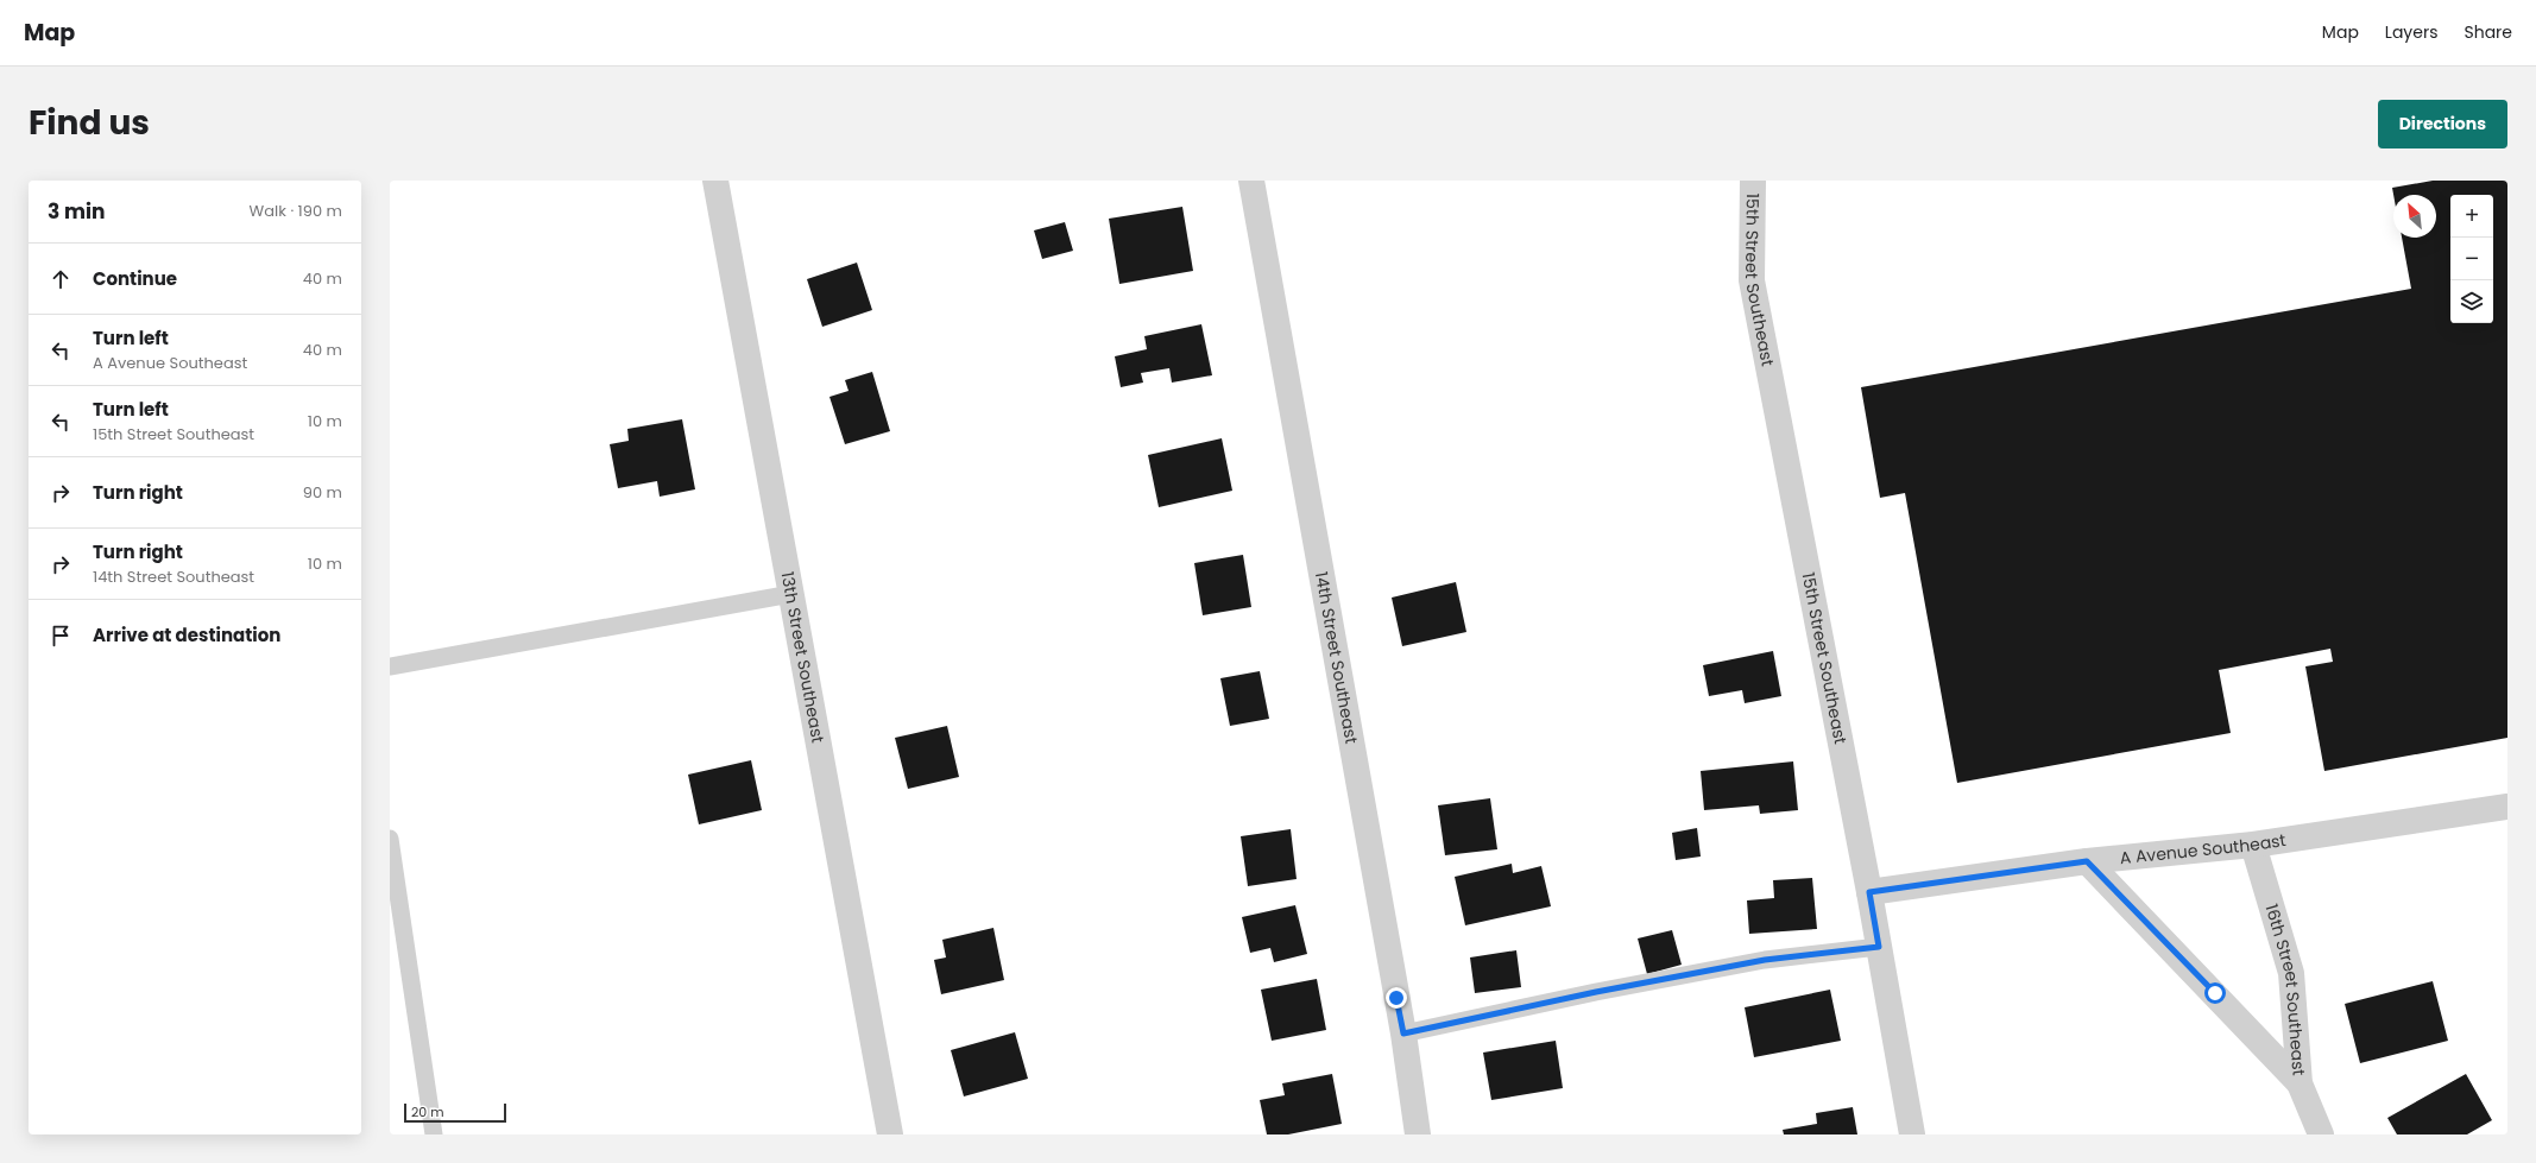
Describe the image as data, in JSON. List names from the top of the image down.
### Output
{
  "streets": {
    "street": [
      "15th Street Southeast",
      "13th Street Southeast",
      "14th Street Southeast",
      "A Avenue Southeast",
      "16th Street Southeast"
    ]
  },
  "crossings": [
    ["15th Street Southeast", "A Avenue Southeast"],
    ["A Avenue Southeast", "16th Street Southeast"]
  ],
  "scale_bar": "20 m",
  "north": "top left",
  "page": {
    "header": "Map",
    "nav": ["Map", "Layers", "Share"],
    "title": "Find us",
    "buttons": "Directions",
    "heading": ["3 min", "Walk · 190 m"],
    "map_buttons": ["+", "−"],
    "list": [
      ["Continue", "40 m"],
      ["Turn left", "A Avenue Southeast", "40 m"],
      ["Turn left", "15th Street Southeast", "10 m"],
      ["Turn right", "90 m"],
      ["Turn right", "14th Street Southeast", "10 m"],
      "Arrive at destination"
    ],
    "scale": "20 m"
  }
}
